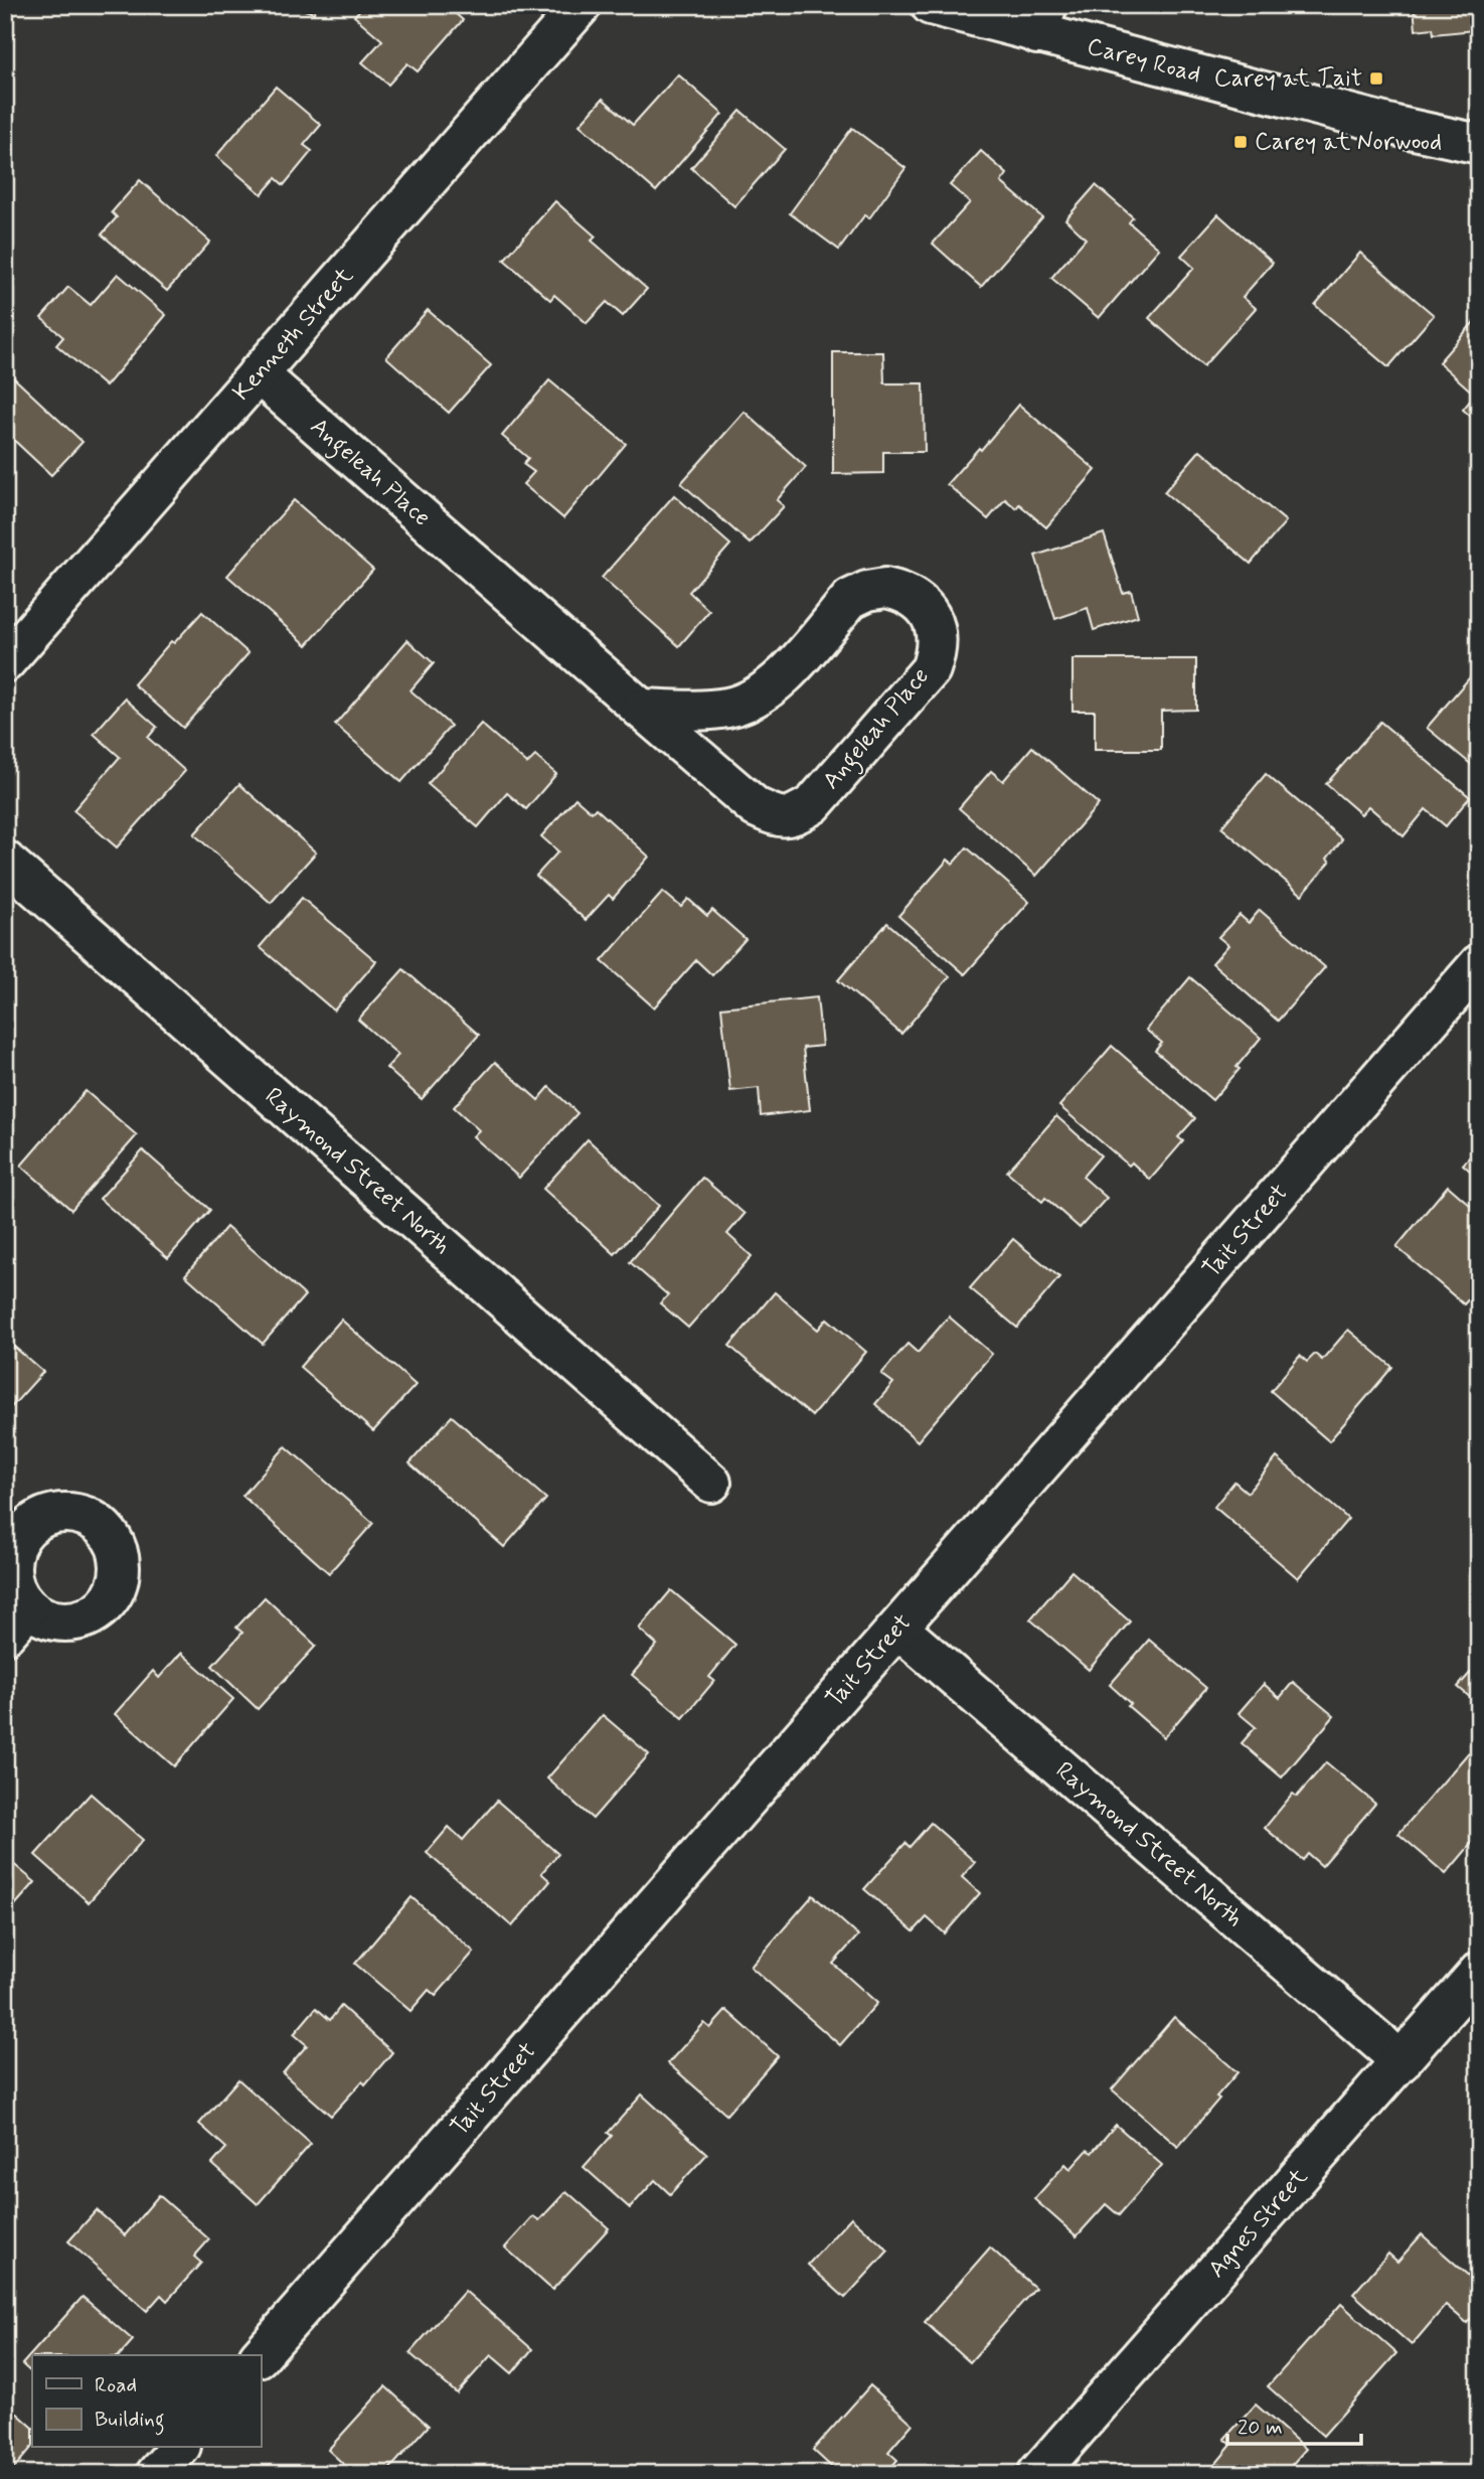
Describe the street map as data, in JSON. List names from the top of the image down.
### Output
{
  "streets": {
    "street": [
      "Carey Road",
      "Kenneth Street",
      "Angeleah Place",
      "Raymond Street North",
      "Tait Street",
      "Agnes Street"
    ]
  },
  "crossings": [
    ["Kenneth Street", "Angeleah Place"],
    ["Raymond Street North", "Tait Street"],
    ["Raymond Street North", "Agnes Street"]
  ],
  "places": {
    "transit": ["Carey at Tait", "Carey at Norwood"]
  },
  "legend": ["Road", "Building"],
  "scale_bar": "20 m"
}
